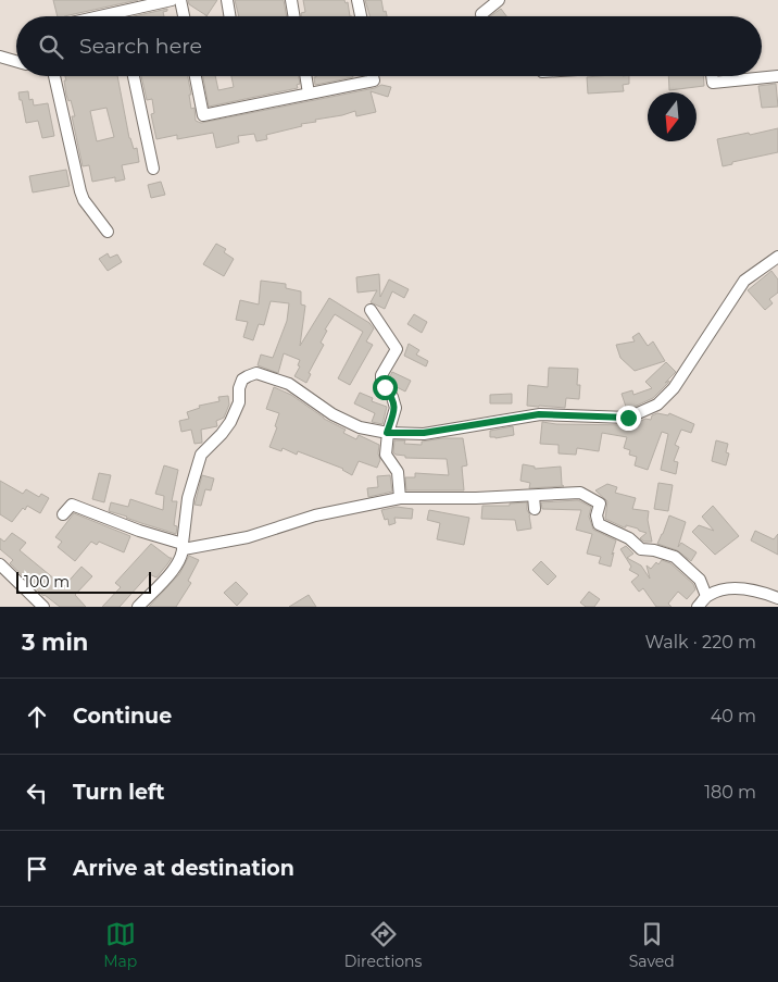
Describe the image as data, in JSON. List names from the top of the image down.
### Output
{
  "scale_bar": "100 m",
  "north": "bottom",
  "page": {
    "search": "Search here",
    "scale": "100 m",
    "heading": ["3 min", "Walk · 220 m"],
    "list": [
      ["Continue", "40 m"],
      ["Turn left", "180 m"],
      "Arrive at destination"
    ],
    "nav": ["Map", "Directions", "Saved"]
  }
}
